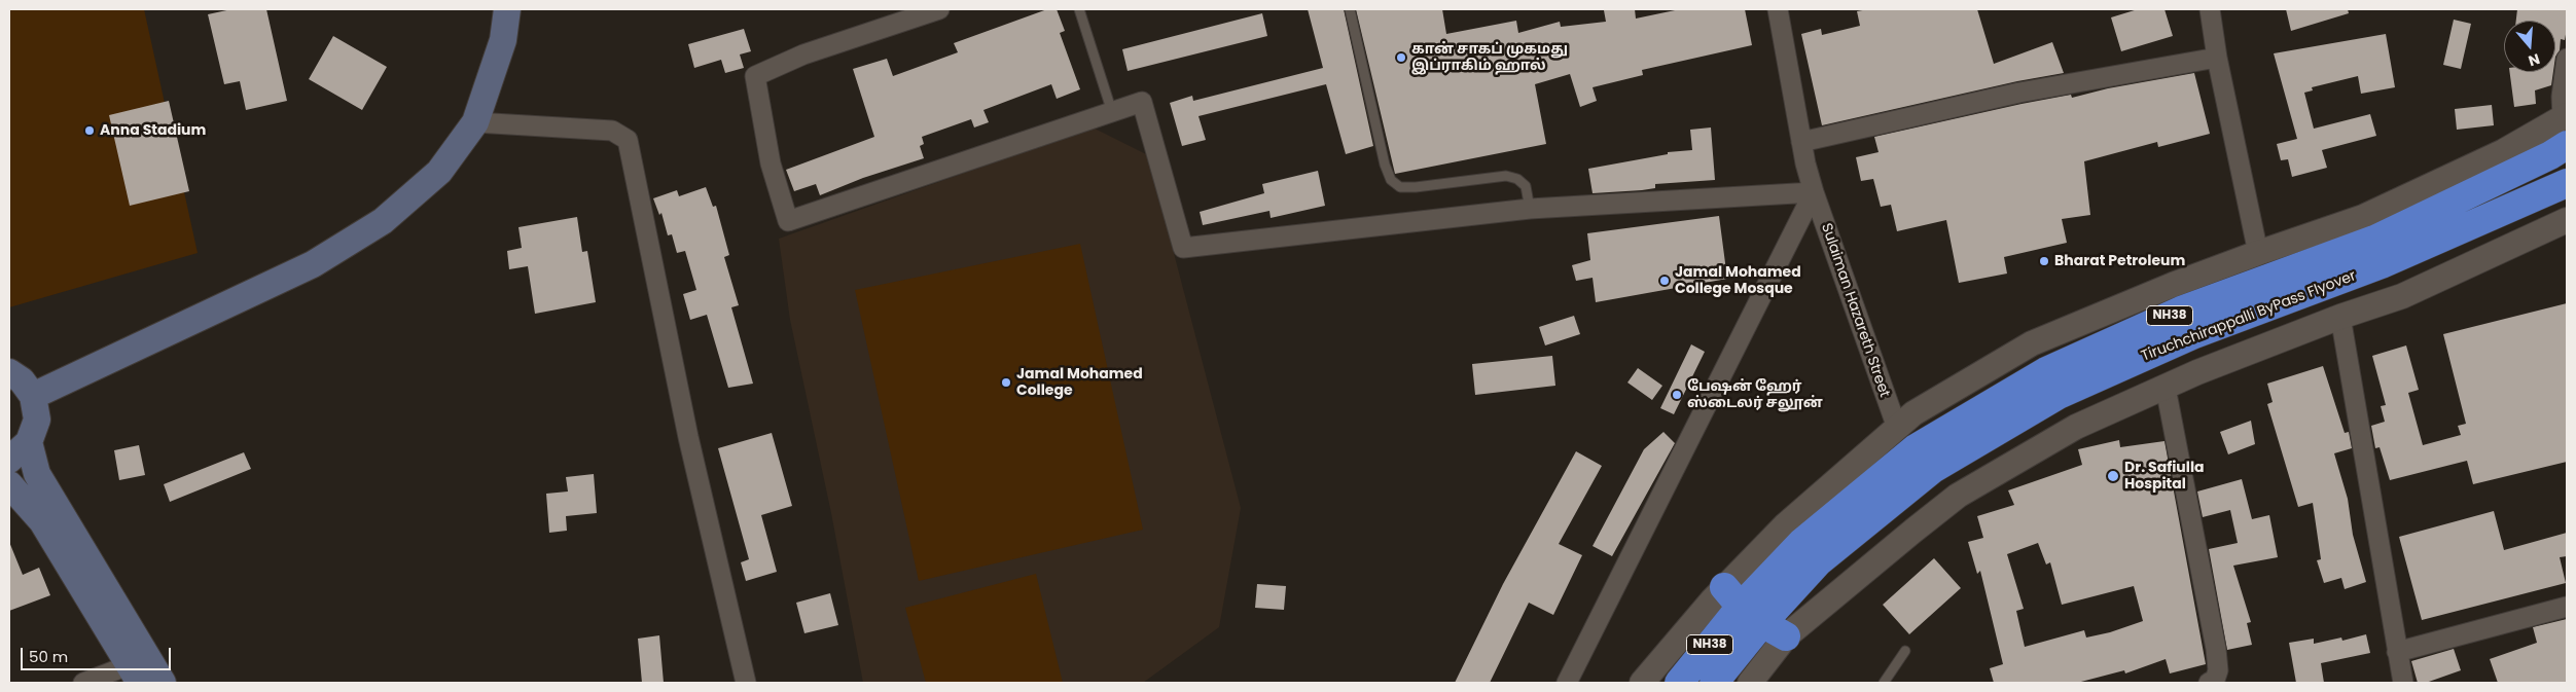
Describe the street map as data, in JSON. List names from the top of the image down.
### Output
{
  "streets": {
    "highway": ["NH38", "Tiruchchirappalli ByPass Flyover"],
    "street": ["Sulaiman Hazareth Street"]
  },
  "places": [
    "கான் சாகப் முகமது இப்ராகிம் ஹால்",
    "Anna Stadium",
    "Bharat Petroleum",
    "Jamal Mohamed College Mosque",
    "Jamal Mohamed College",
    "பேஷன் ஹேர் ஸ்டைலர் சலூன்",
    "Dr. Safiulla Hospital"
  ],
  "scale_bar": "50 m",
  "north": "bottom"
}
